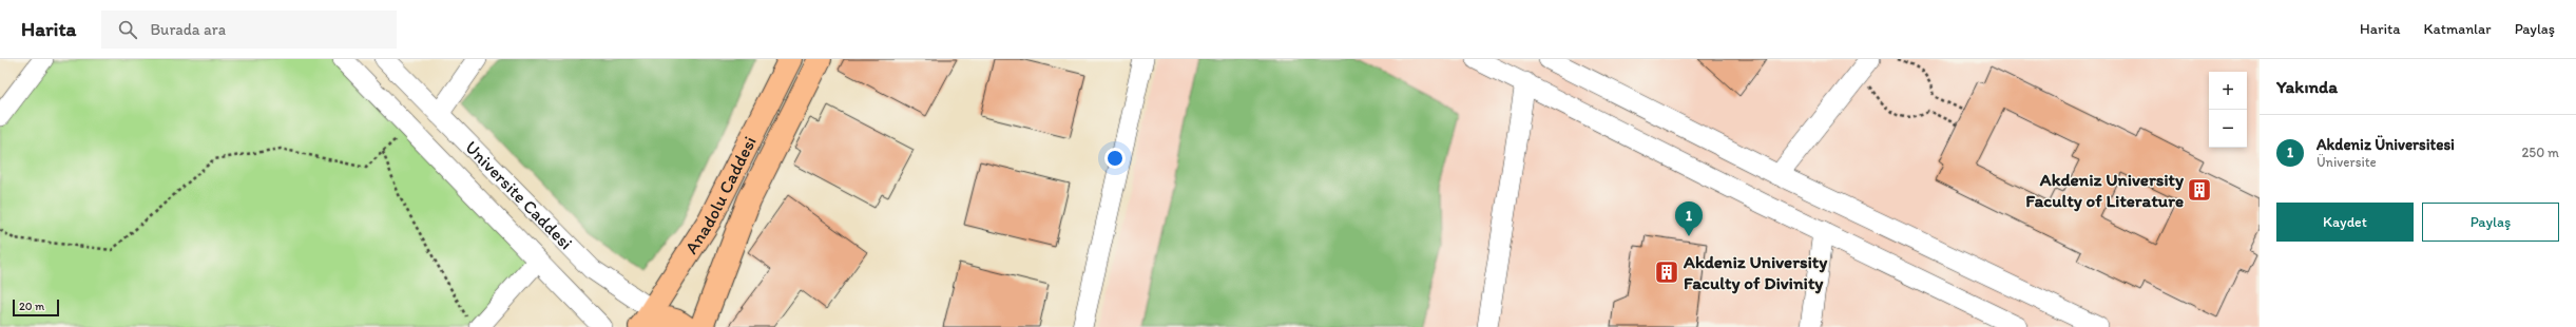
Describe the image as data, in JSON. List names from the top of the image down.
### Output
{
  "streets": {
    "main road": ["Anadolu Caddesi"],
    "street": ["Universite Caddesi"]
  },
  "crossings": [
    ["Anadolu Caddesi", "Universite Caddesi"]
  ],
  "places": {
    "building": ["Akdeniz University Faculty of Literature", "Akdeniz University Faculty of Divinity"]
  },
  "scale_bar": "20 m",
  "page": {
    "header": "Harita",
    "search": "Burada ara",
    "nav": ["Harita", "Katmanlar", "Paylaş"],
    "heading": "Yakında",
    "map_buttons": ["+", "−"],
    "list": [
      {
        "mark": "1",
        "name": "Akdeniz Üniversitesi",
        "note": "Üniversite",
        "value": "250 m"
      }
    ],
    "buttons": ["Kaydet", "Paylaş"],
    "pins": "1",
    "scale": "20 m"
  }
}
